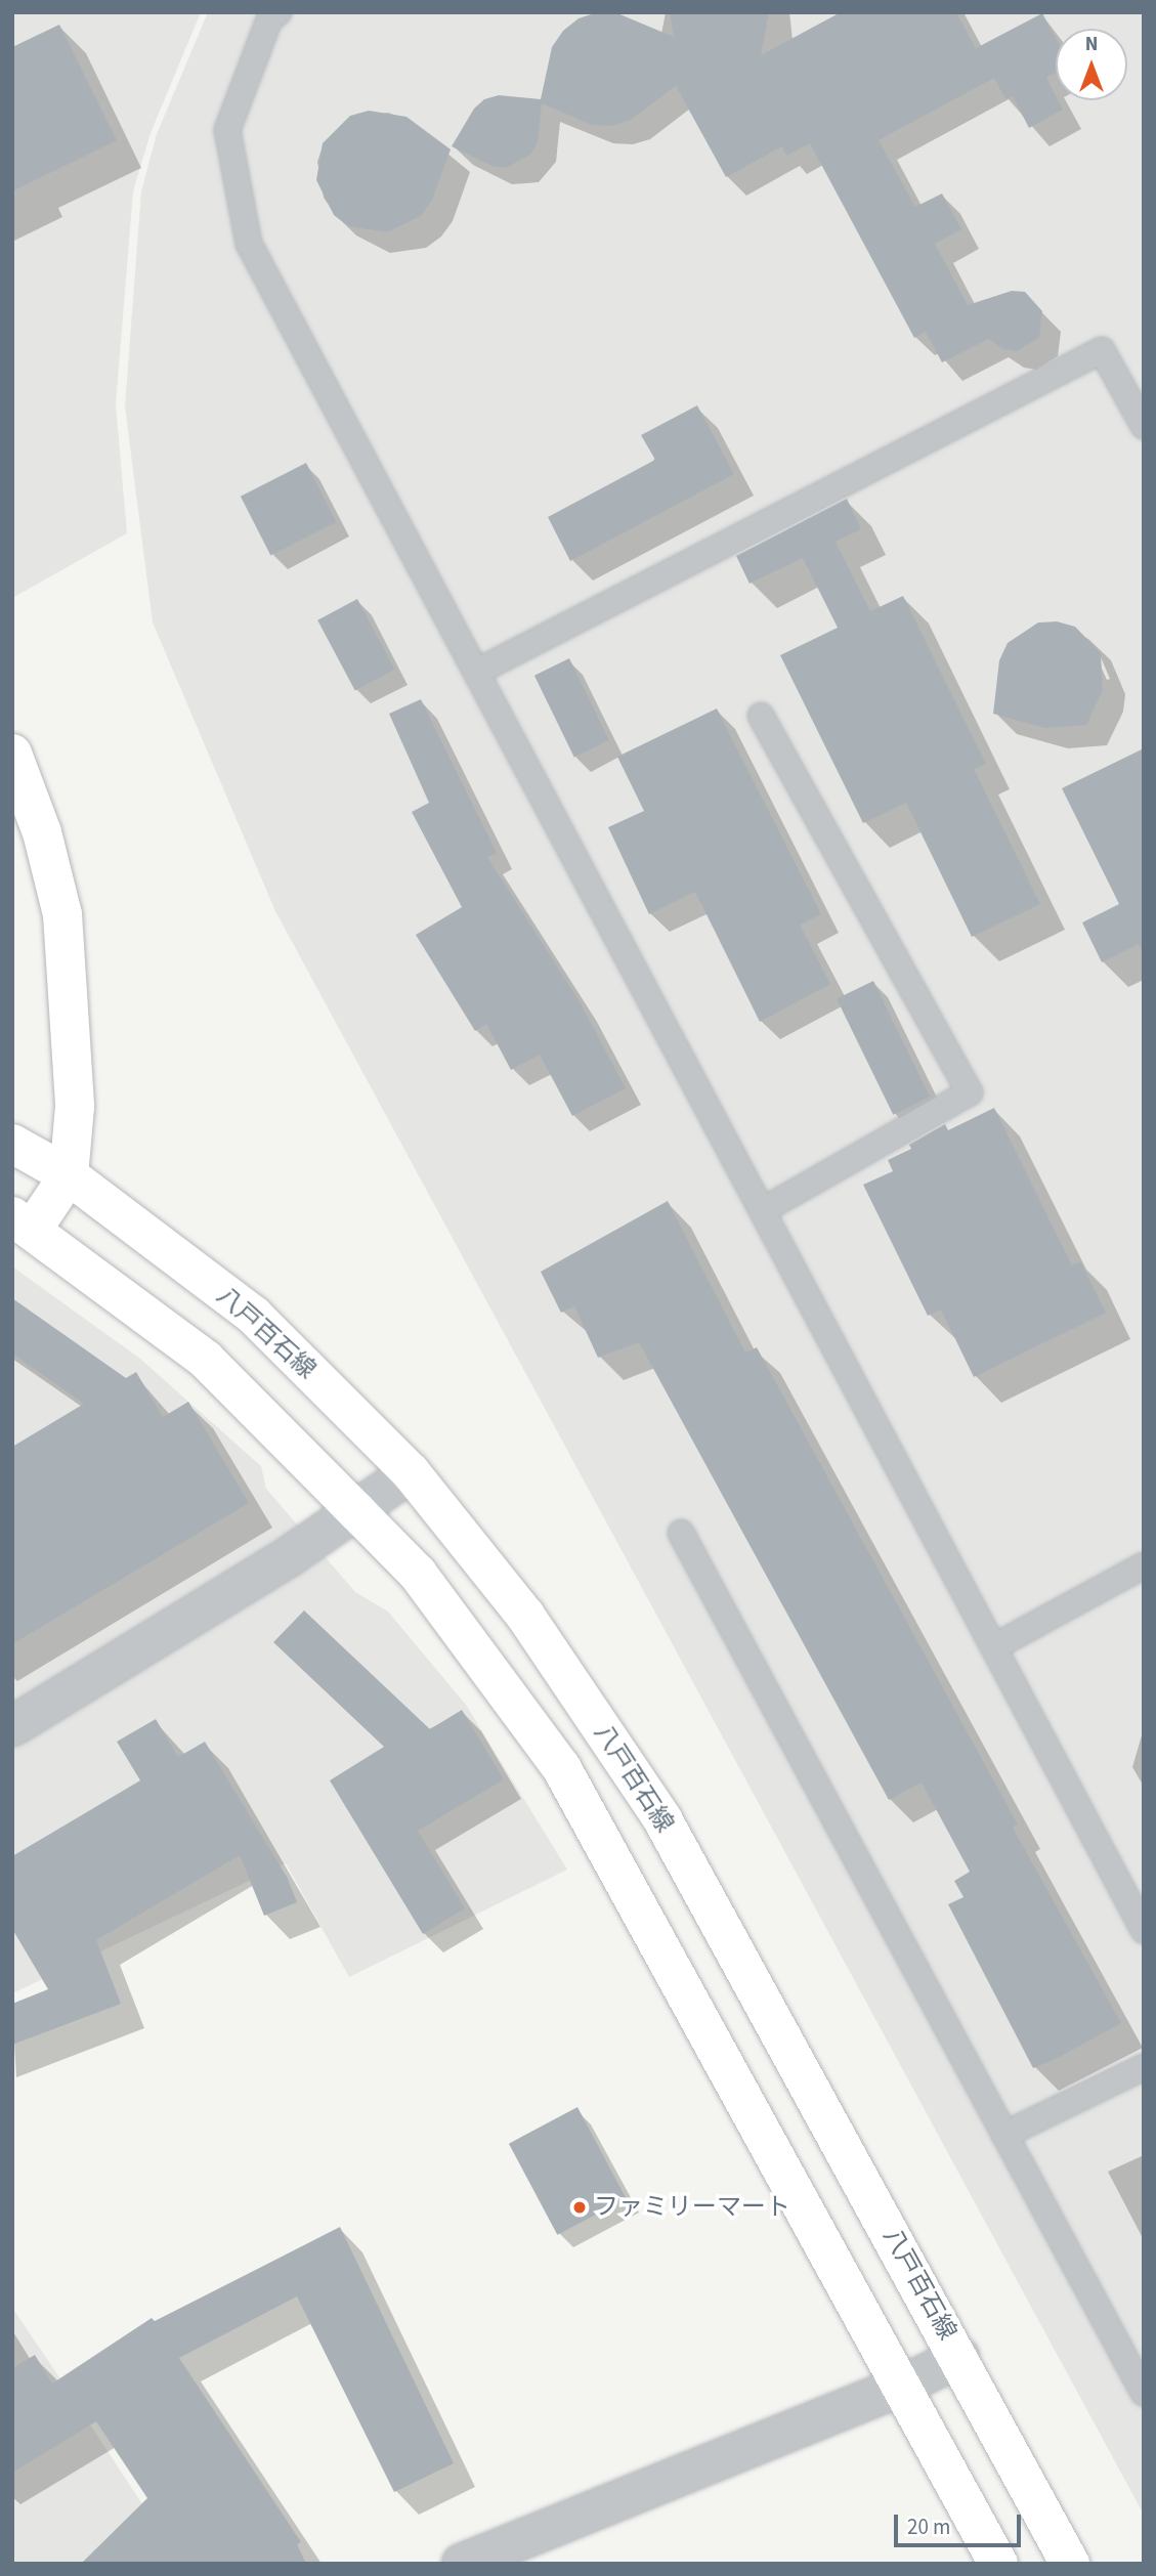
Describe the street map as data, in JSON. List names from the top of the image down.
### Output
{
  "streets": {
    "main road": ["八戸百石線"]
  },
  "places": ["ファミリーマート"],
  "scale_bar": "20 m",
  "north": "top"
}
